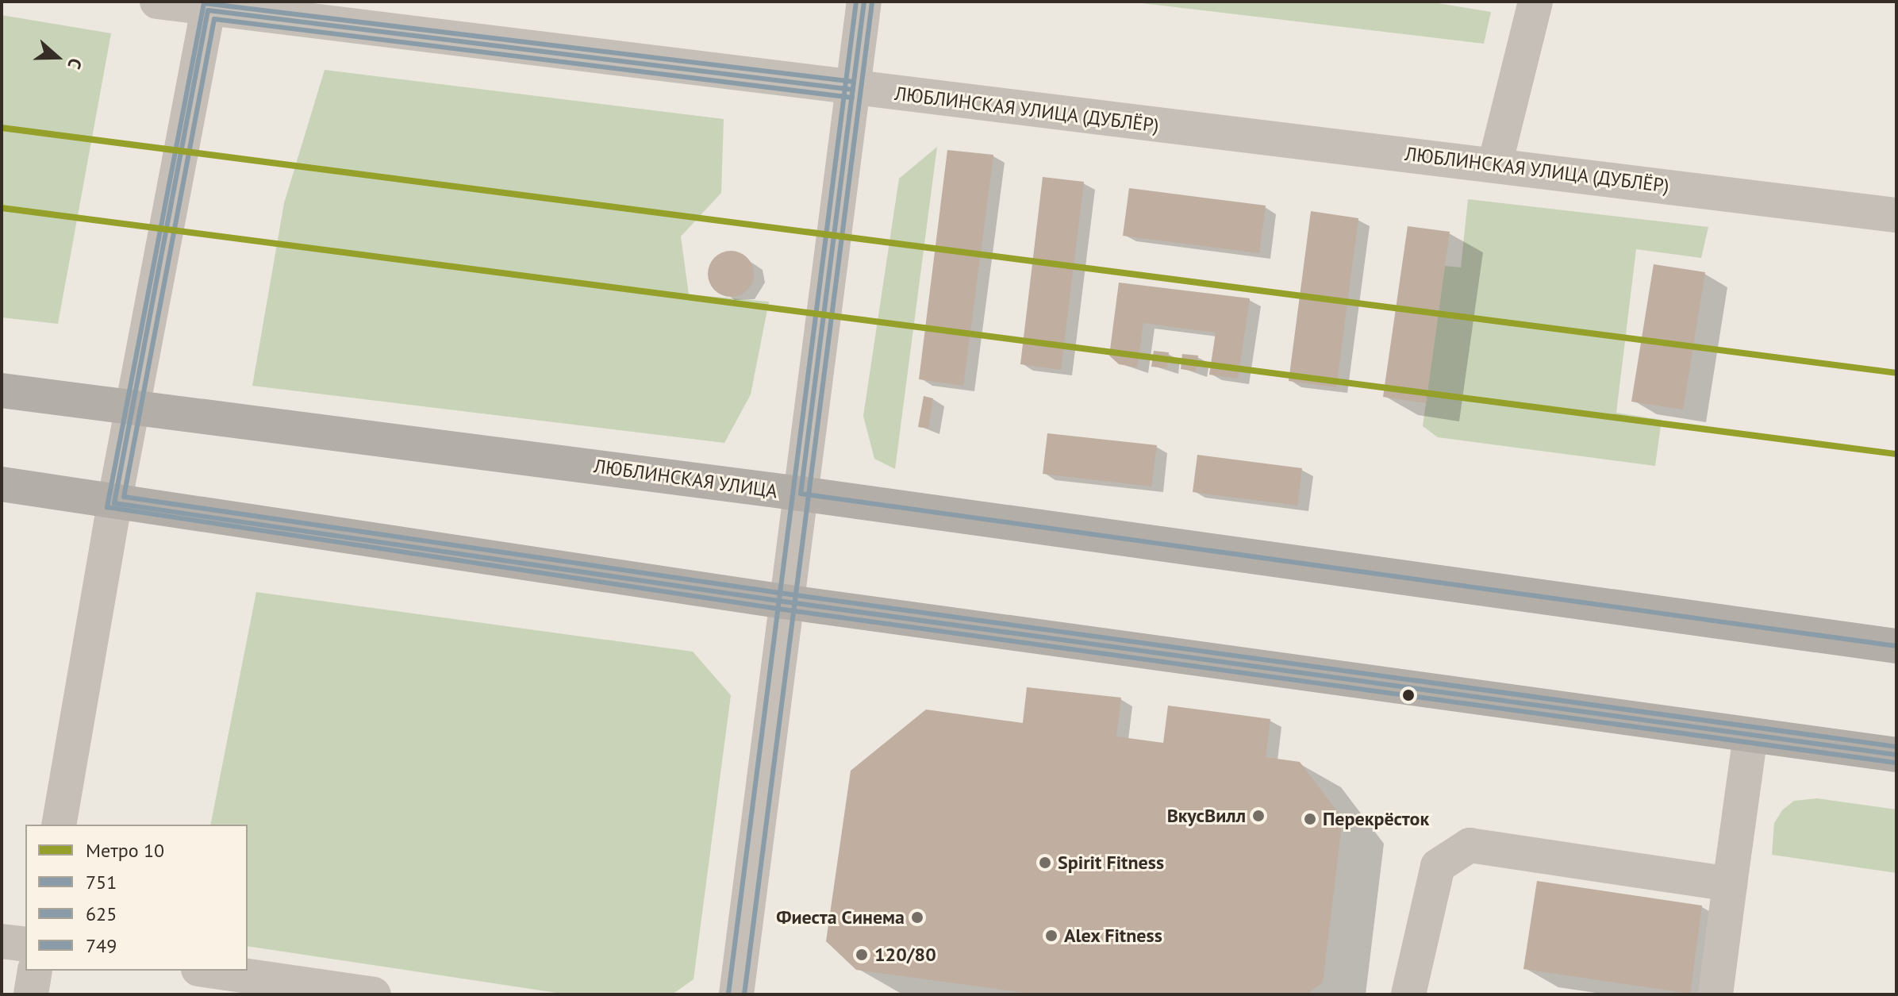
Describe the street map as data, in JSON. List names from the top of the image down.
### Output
{
  "streets": {
    "main road": ["ЛЮБЛИНСКАЯ УЛИЦА"],
    "street": ["ЛЮБЛИНСКАЯ УЛИЦА (ДУБЛЁР)"]
  },
  "places": [
    "ВкусВилл",
    "Перекрёсток",
    "Spirit Fitness",
    "Фиеста Синема",
    "Alex Fitness",
    "120/80"
  ],
  "lines": [
    "transit line 751",
    "transit line 749",
    "transit line 625",
    "metro line 10"
  ],
  "legend": [
    "Метро 10",
    "751",
    "625",
    "749"
  ],
  "north": "right"
}
